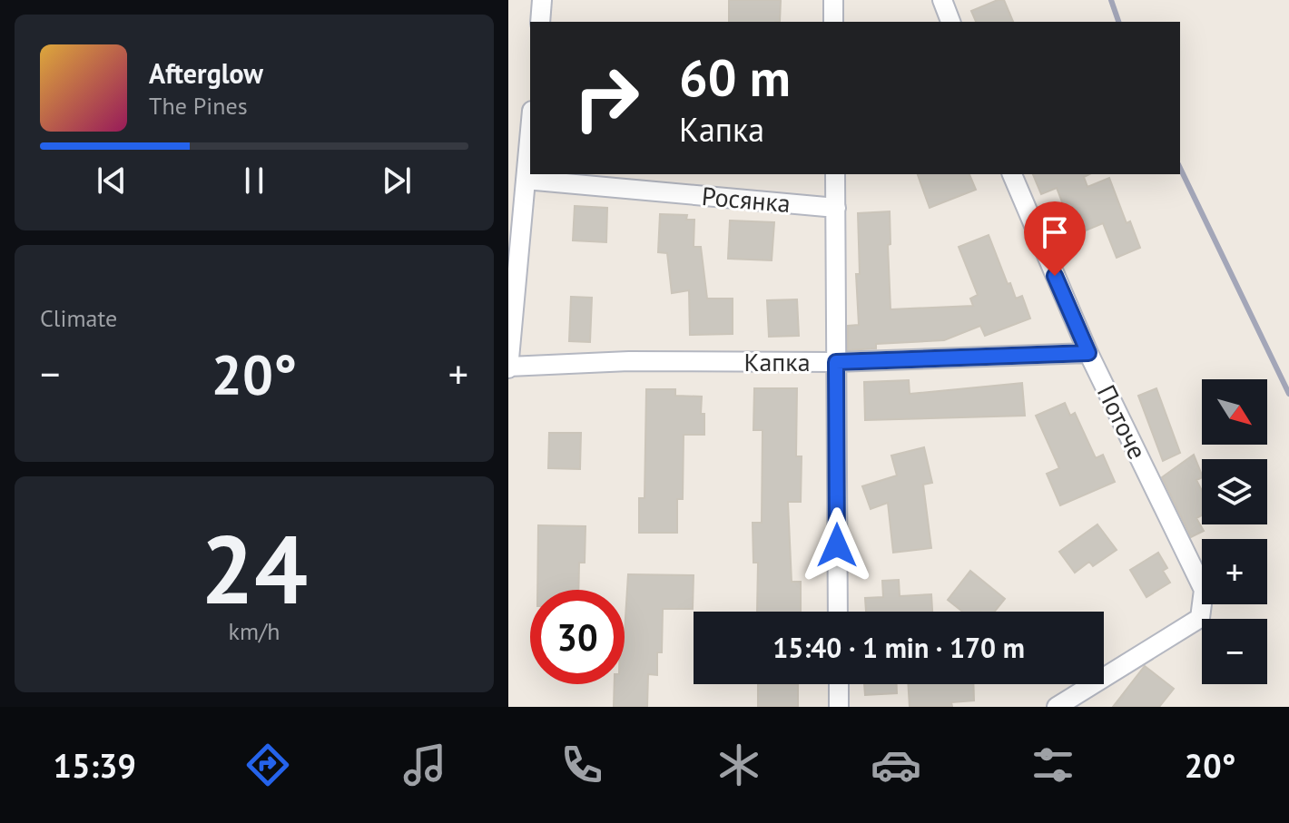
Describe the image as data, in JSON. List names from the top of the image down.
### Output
{
  "streets": {
    "street": ["Росянка", "Капка", "Поточе"]
  },
  "crossings": [
    ["Капка", "Поточе"]
  ],
  "north": "bottom right",
  "page": {
    "turn": ["60 m", "Капка"],
    "song": ["Afterglow", "The Pines"],
    "tile": [
      "Climate",
      ["24", "km/h"]
    ],
    "heat": ["−", "20°", "+"],
    "map_buttons": ["+", "−"],
    "limit": "30",
    "trip": "15:40 · 1 min · 170 m",
    "tabs": ["15:39", "20°"]
  }
}
